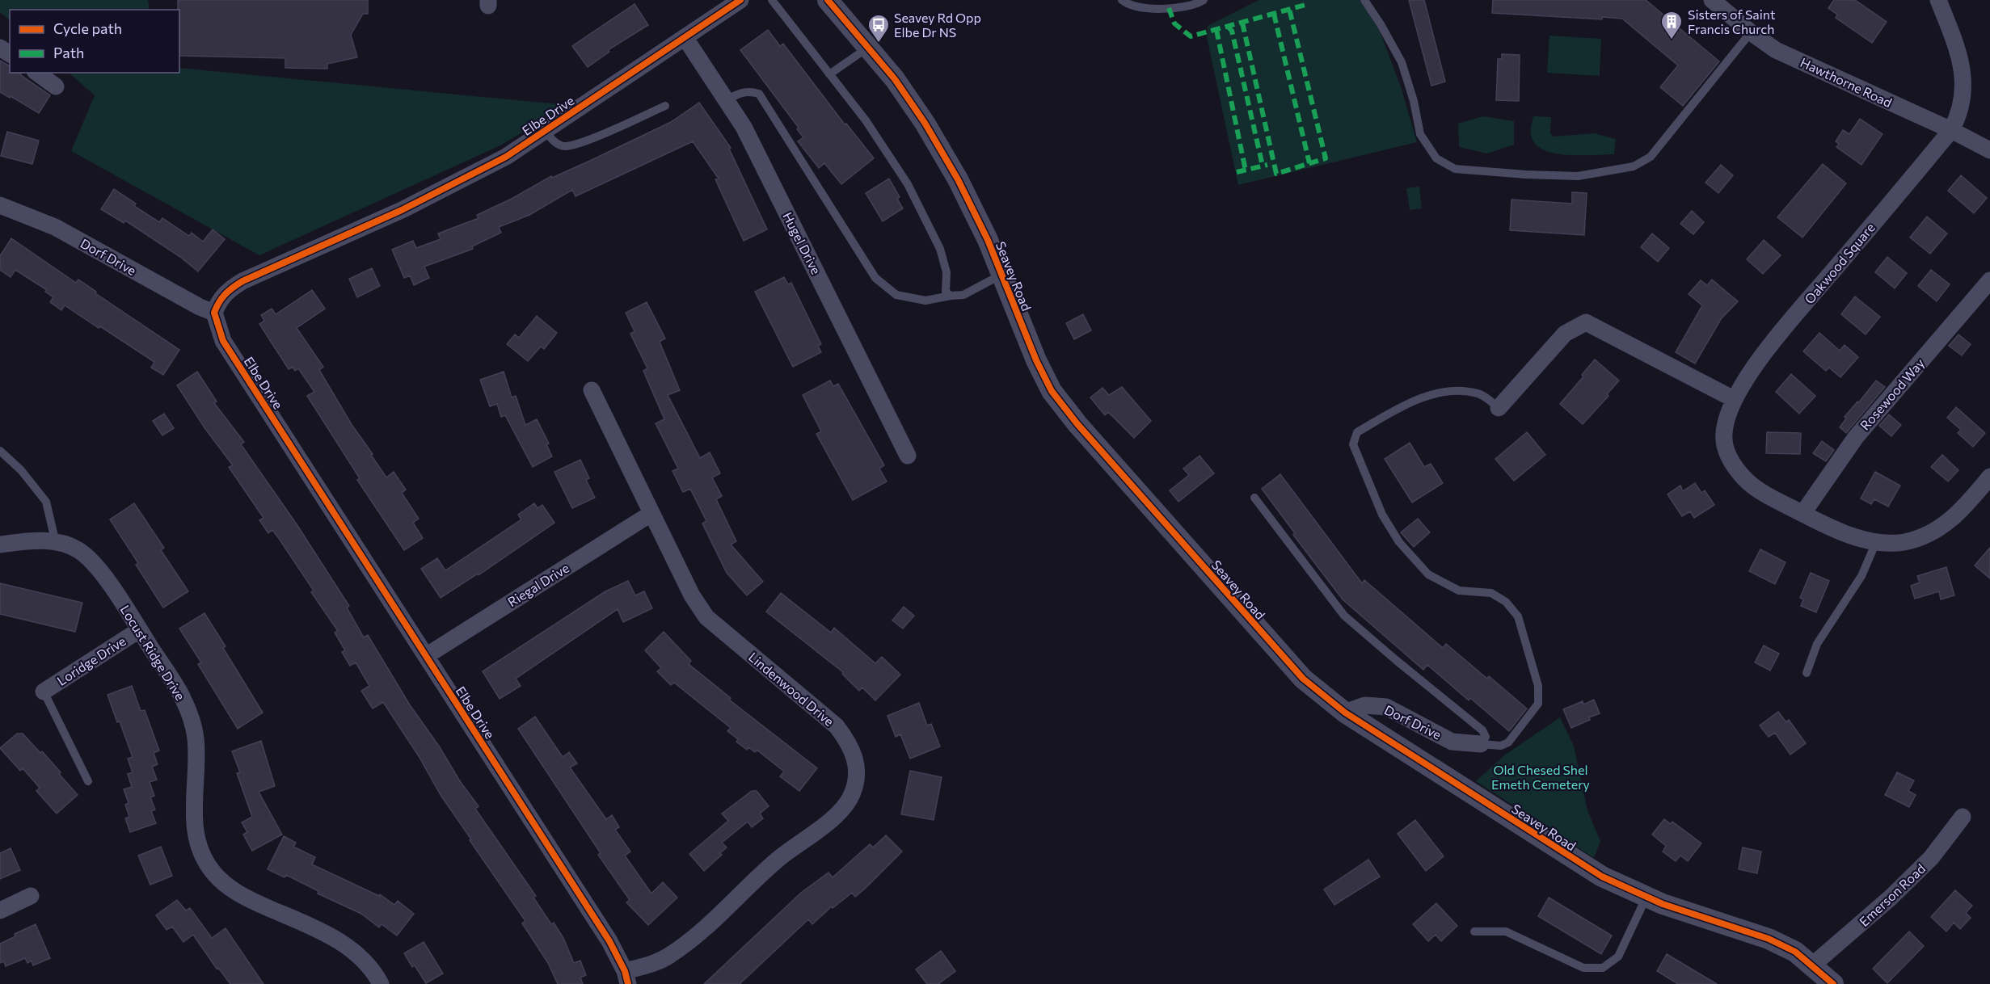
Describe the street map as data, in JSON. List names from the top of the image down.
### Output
{
  "streets": {
    "street": [
      "Hawthorne Road",
      "Elbe Drive",
      "Hugel Drive",
      "Dorf Drive",
      "Oakwood Square",
      "Seavey Road",
      "Rosewood Way",
      "Riegal Drive",
      "Locust Ridge Drive",
      "Loridge Drive",
      "Lindenwood Drive",
      "Emerson Road"
    ]
  },
  "crossings": [
    ["Hawthorne Road", "Oakwood Square"],
    ["Elbe Drive", "Hugel Drive"],
    ["Elbe Drive", "Dorf Drive"],
    ["Elbe Drive", "Riegal Drive"],
    ["Elbe Drive", "Lindenwood Drive"],
    ["Dorf Drive", "Seavey Road"],
    ["Oakwood Square", "Rosewood Way"],
    ["Seavey Road", "Emerson Road"],
    ["Riegal Drive", "Lindenwood Drive"],
    ["Locust Ridge Drive", "Loridge Drive"]
  ],
  "parks": ["Old Chesed Shel Emeth Cemetery"],
  "places": {
    "building": ["Sisters of Saint Francis Church"],
    "bus stop": ["Seavey Rd Opp Elbe Dr NS"]
  },
  "legend": ["Cycle path", "Path"]
}
